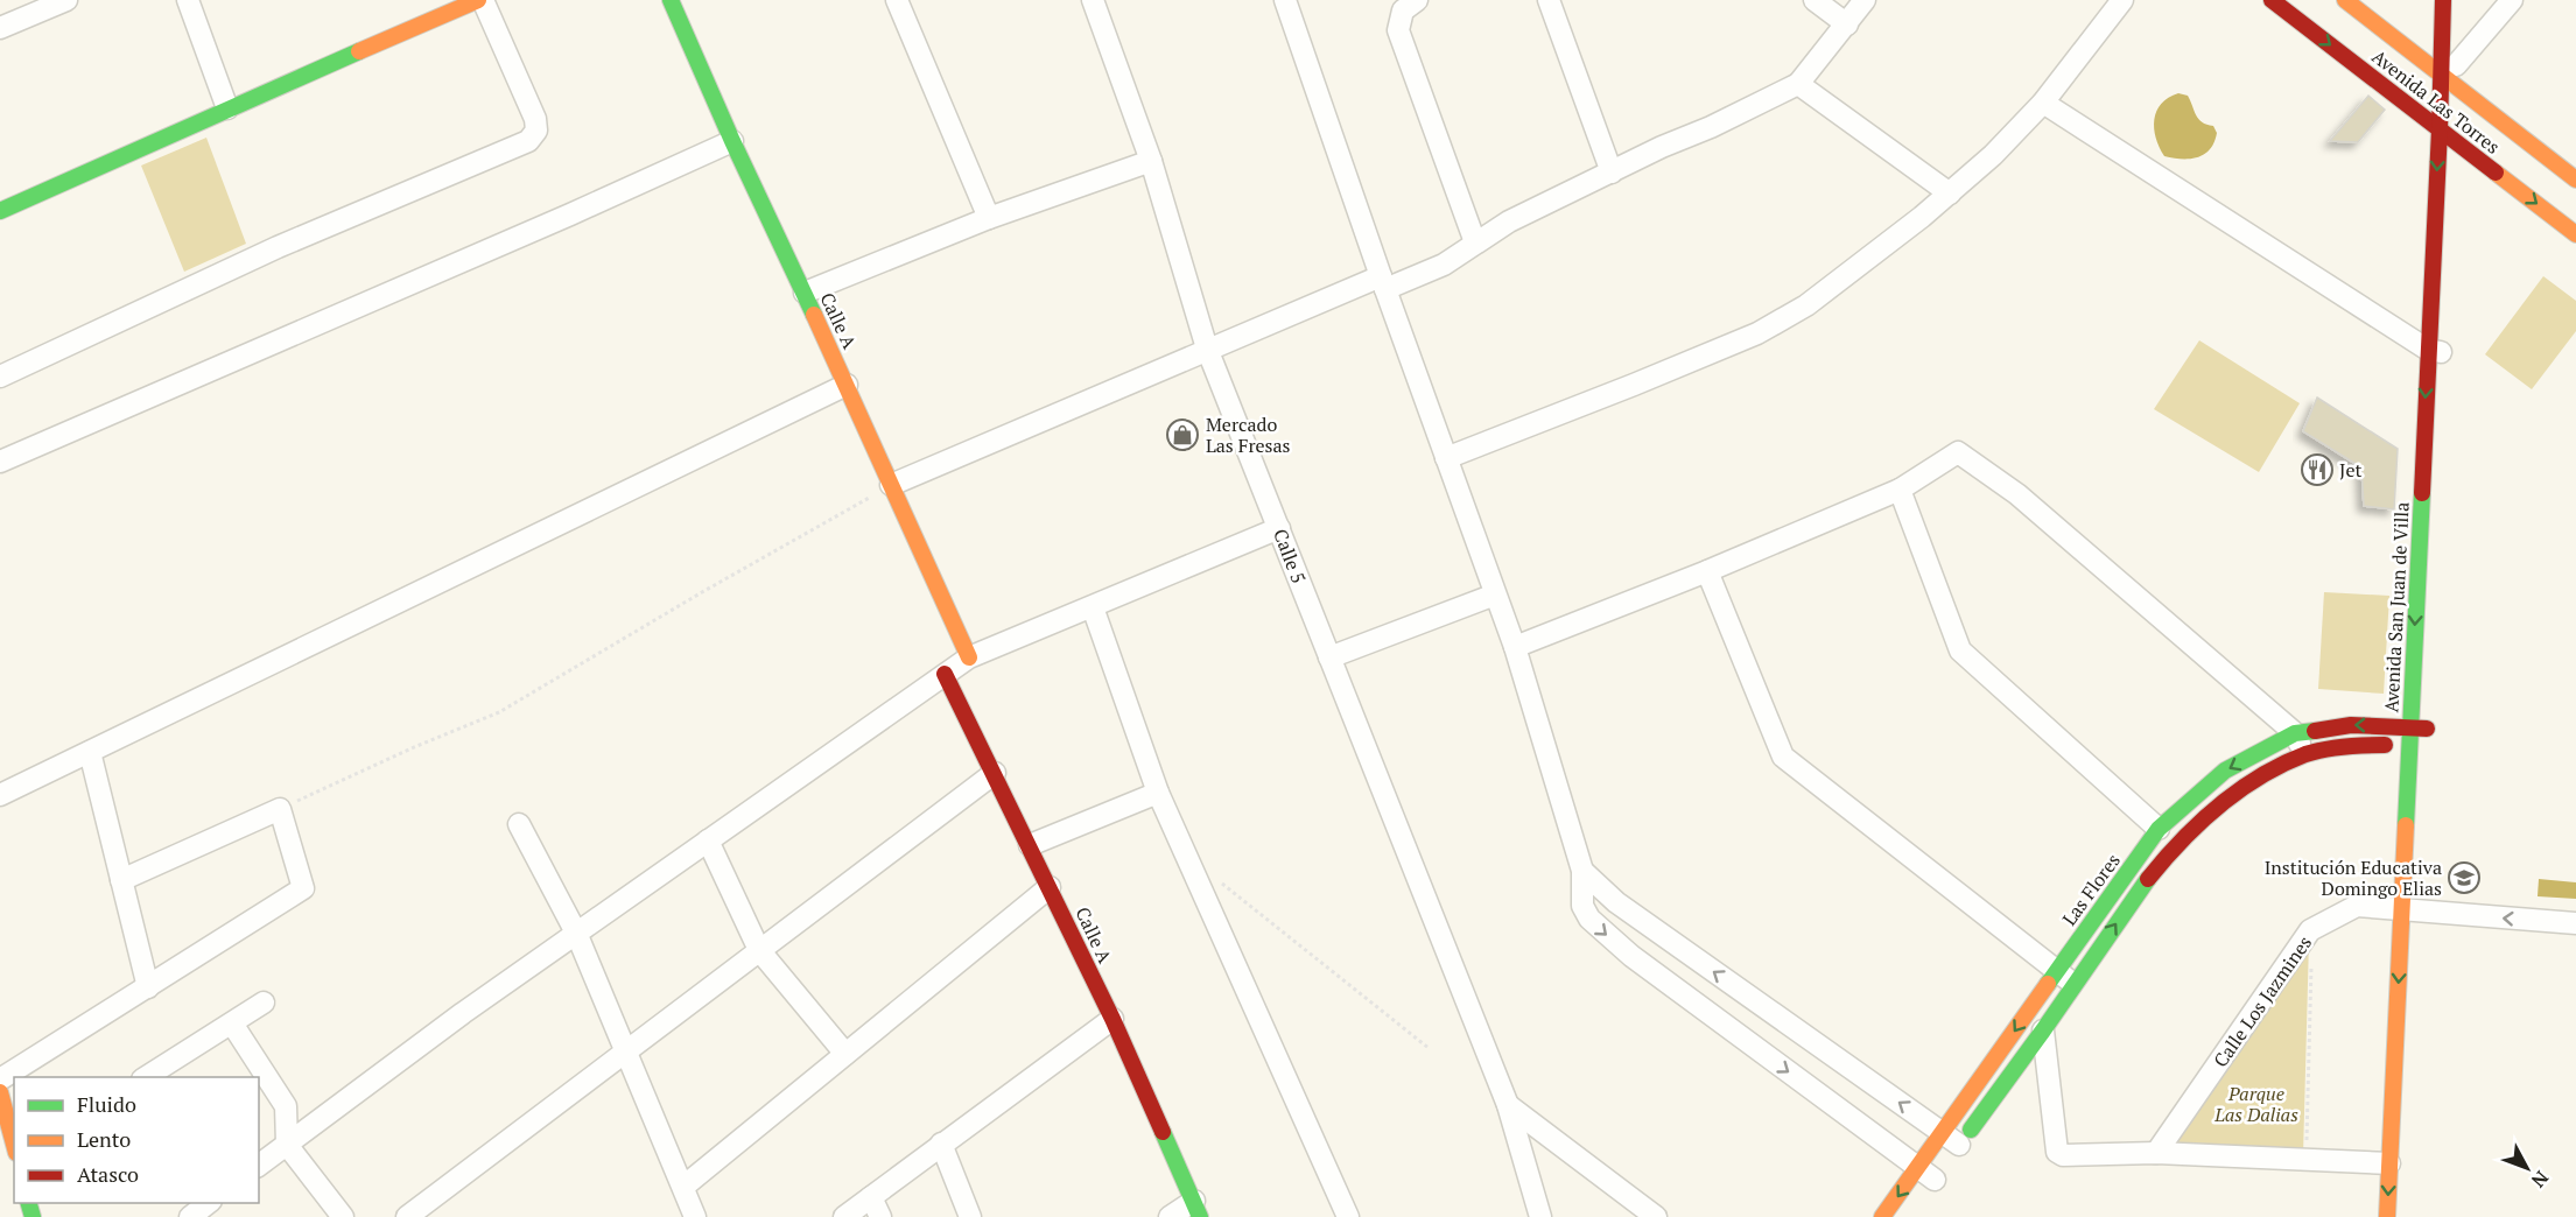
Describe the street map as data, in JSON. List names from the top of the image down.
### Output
{
  "streets": {
    "street": [
      "Avenida Las Torres",
      "Calle A",
      "Calle 5",
      "Avenida San Juan de Villa",
      "Las Flores",
      "Calle Los Jazmines"
    ]
  },
  "crossings": [
    ["Avenida Las Torres", "Avenida San Juan de Villa"],
    ["Avenida San Juan de Villa", "Las Flores"],
    ["Avenida San Juan de Villa", "Calle Los Jazmines"]
  ],
  "parks": ["Parque Las Dalias"],
  "places": {
    "shop": ["Mercado Las Fresas"],
    "restaurant": ["Jet"],
    "school or university": ["Institución Educativa Domingo Elias"]
  },
  "legend": ["Fluido", "Lento", "Atasco"],
  "north": "bottom right"
}
